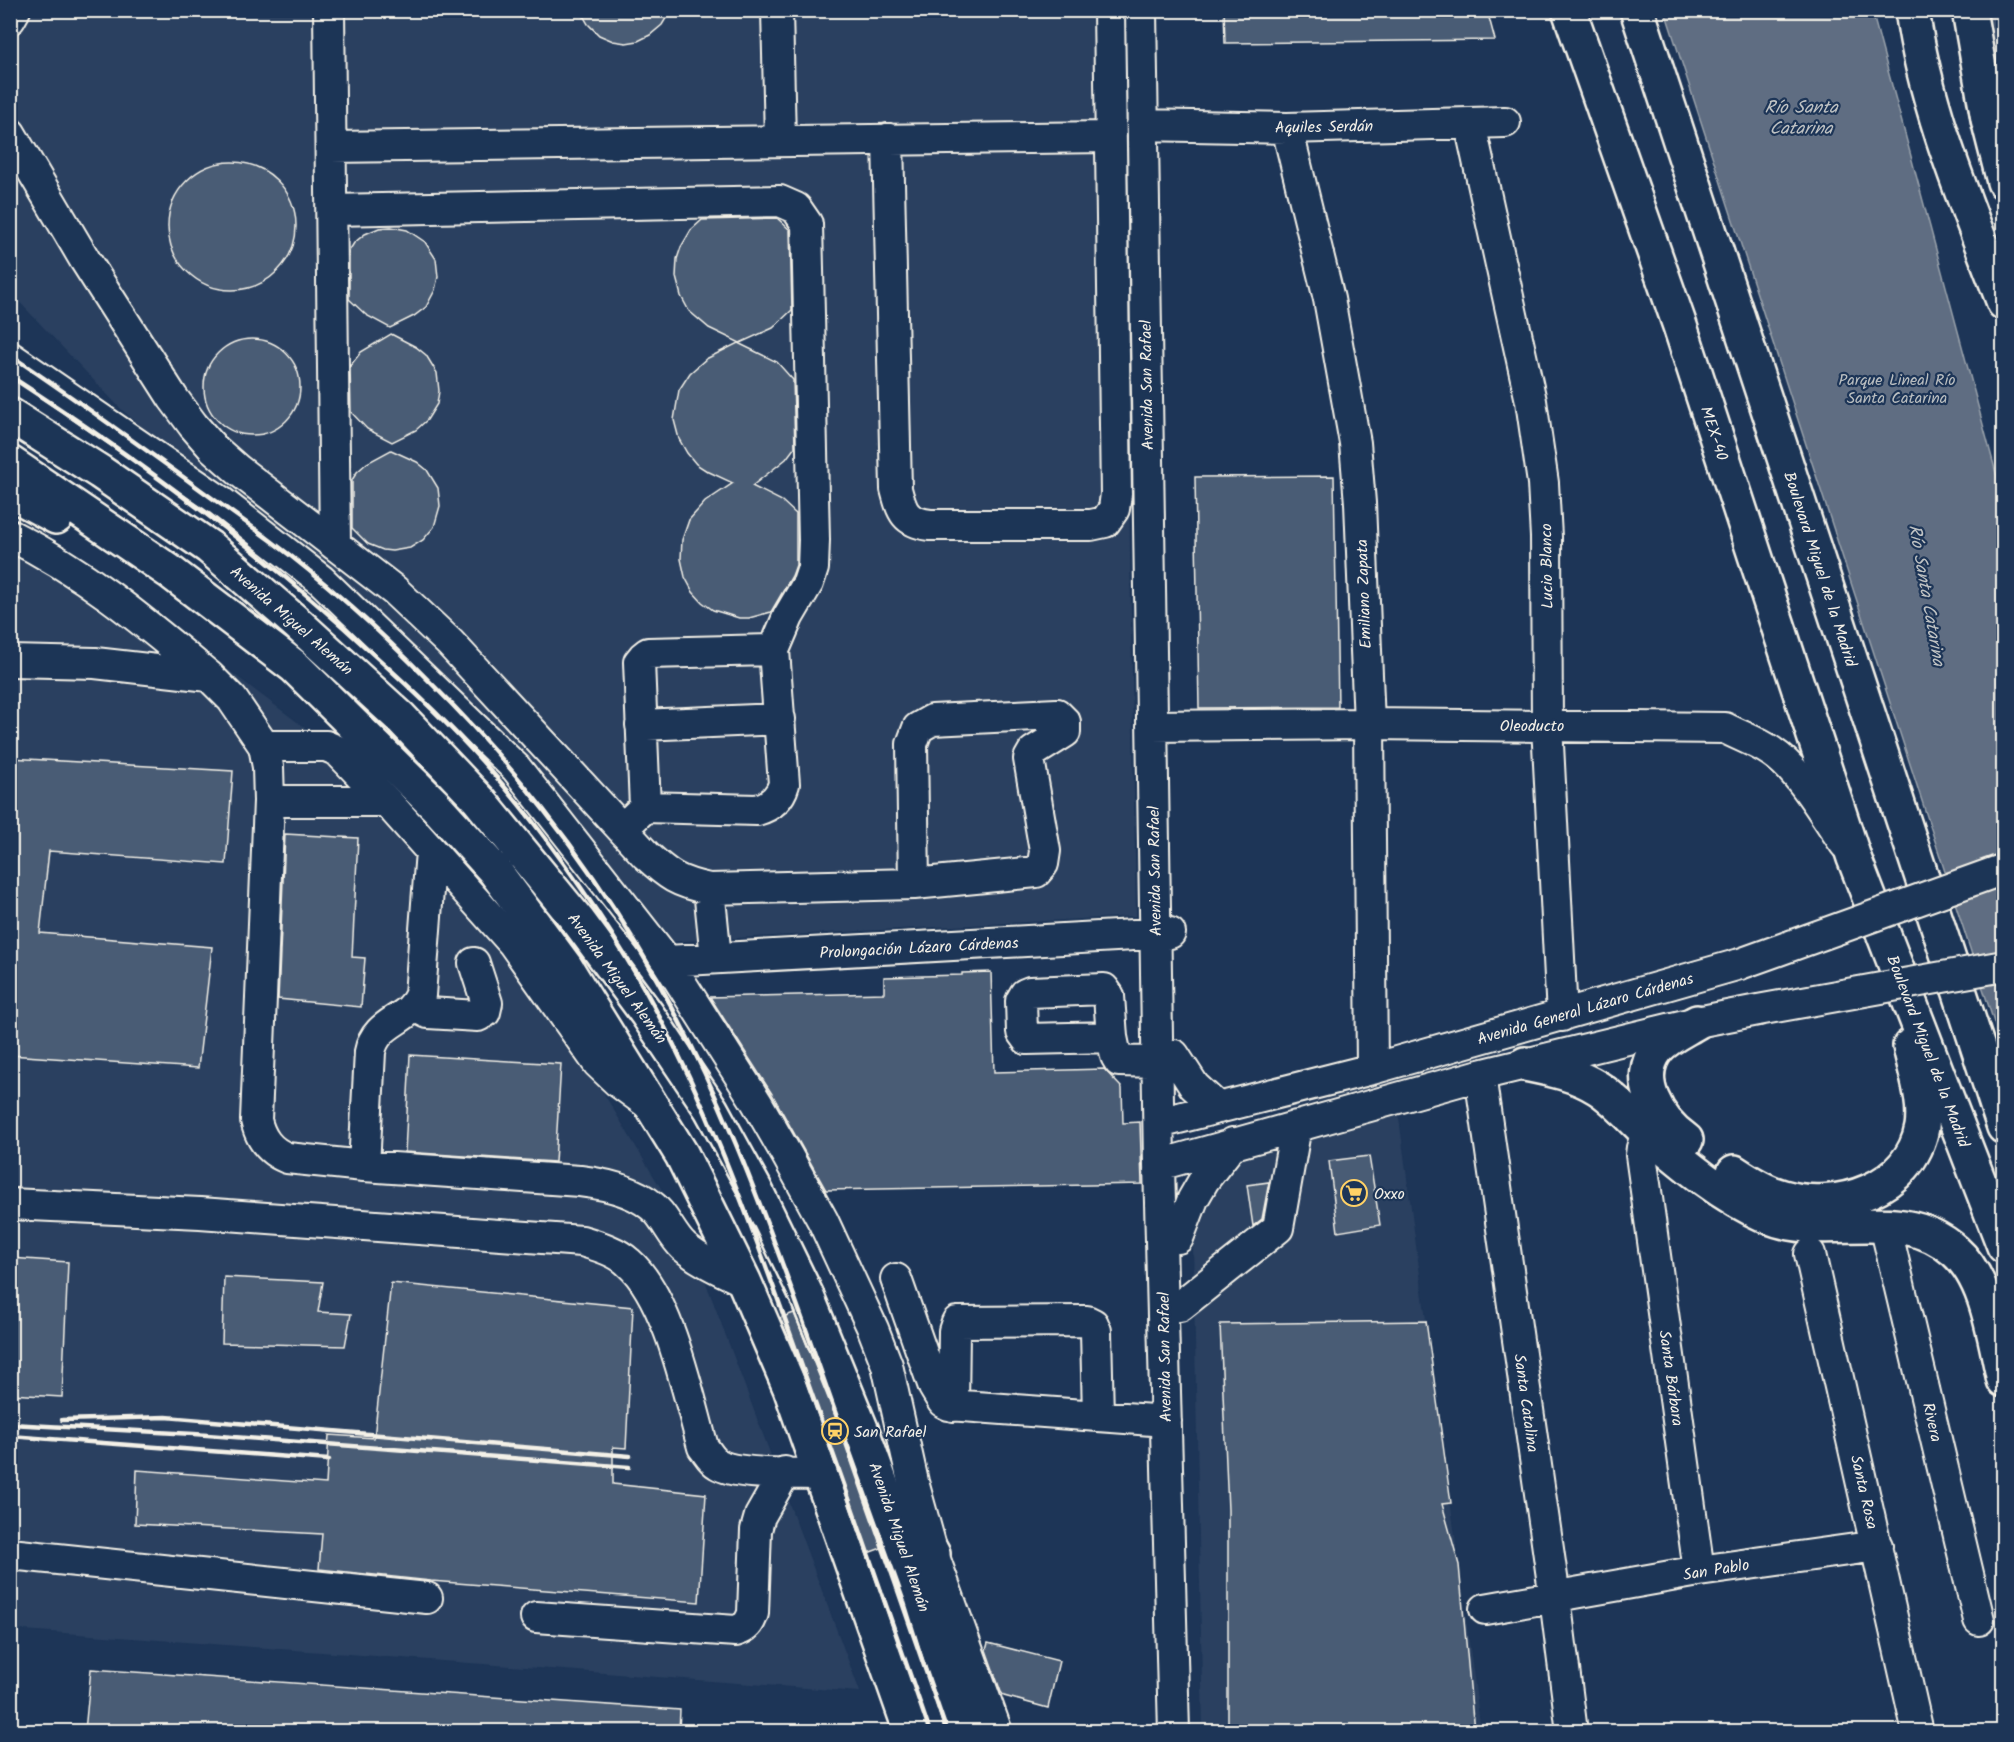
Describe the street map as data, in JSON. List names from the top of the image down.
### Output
{
  "streets": {
    "highway": ["MEX-40", "Boulevard Miguel de la Madrid", "Avenida Miguel Alemán"],
    "street": [
      "Aquiles Serdán",
      "Avenida San Rafael",
      "Lucio Blanco",
      "Emiliano Zapata",
      "Oleoducto",
      "Prolongación Lázaro Cárdenas",
      "Avenida General Lázaro Cárdenas",
      "Santa Bárbara",
      "Santa Catalina",
      "Rivera",
      "Santa Rosa",
      "San Pablo"
    ]
  },
  "crossings": [
    ["Aquiles Serdán", "Avenida San Rafael"],
    ["Aquiles Serdán", "Lucio Blanco"],
    ["Aquiles Serdán", "Emiliano Zapata"],
    ["Avenida San Rafael", "Oleoducto"],
    ["Avenida San Rafael", "Prolongación Lázaro Cárdenas"],
    ["Avenida San Rafael", "Avenida General Lázaro Cárdenas"],
    ["MEX-40", "Boulevard Miguel de la Madrid"],
    ["MEX-40", "Oleoducto"],
    ["Lucio Blanco", "Oleoducto"],
    ["Lucio Blanco", "Avenida General Lázaro Cárdenas"],
    ["Boulevard Miguel de la Madrid", "Oleoducto"],
    ["Emiliano Zapata", "Oleoducto"],
    ["Emiliano Zapata", "Avenida General Lázaro Cárdenas"],
    ["Avenida Miguel Alemán", "Prolongación Lázaro Cárdenas"],
    ["Santa Bárbara", "San Pablo"],
    ["Santa Catalina", "San Pablo"],
    ["Santa Rosa", "San Pablo"]
  ],
  "water": ["Río Santa Catarina"],
  "parks": ["Parque Lineal Río Santa Catarina"],
  "places": {
    "supermarket": ["Oxxo"],
    "station": ["San Rafael"]
  }
}
